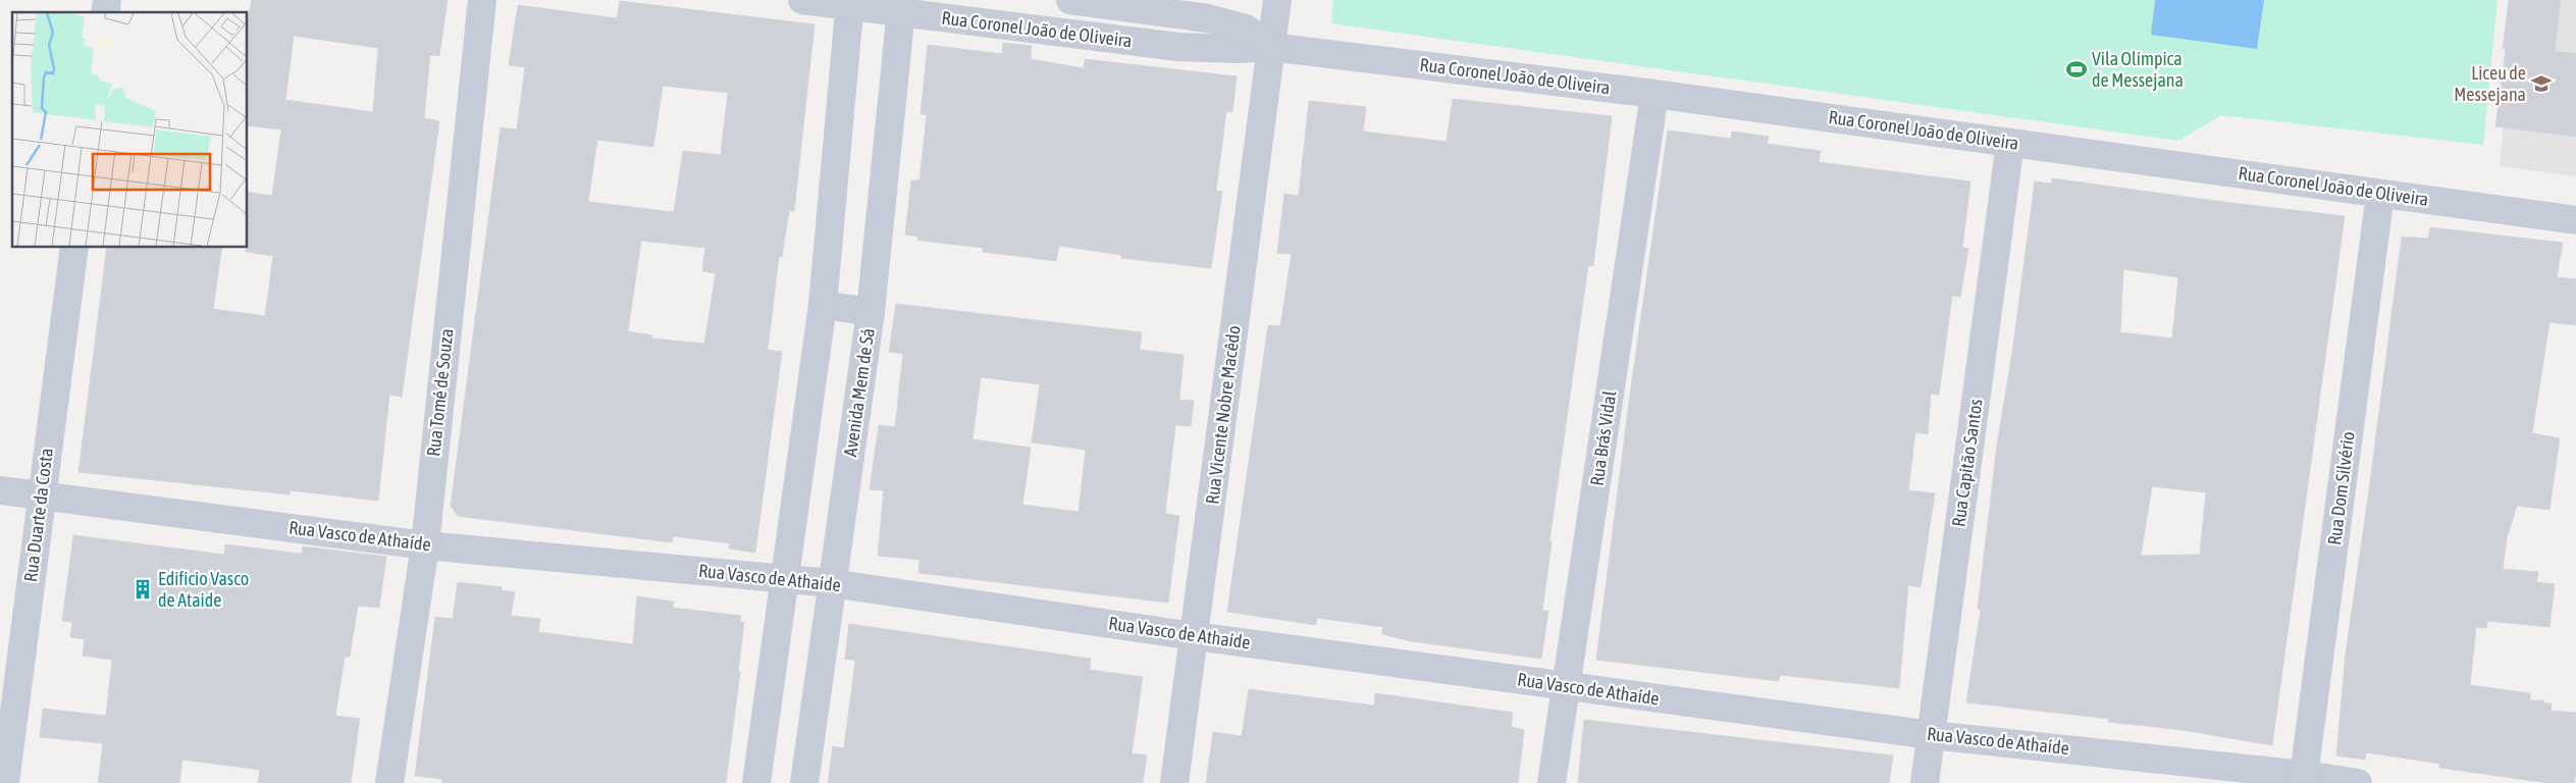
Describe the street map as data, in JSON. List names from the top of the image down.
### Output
{
  "streets": {
    "street": [
      "Rua Coronel João de Oliveira",
      "Rua Tomé de Souza",
      "Avenida Mem de Sá",
      "Rua Vicente Nobre Macêdo",
      "Rua Brás Vidal",
      "Rua Capitão Santos",
      "Rua Dom Silvério",
      "Rua Duarte da Costa",
      "Rua Vasco de Athaíde"
    ]
  },
  "crossings": [
    ["Rua Coronel João de Oliveira", "Avenida Mem de Sá"],
    ["Rua Coronel João de Oliveira", "Rua Vicente Nobre Macêdo"],
    ["Rua Coronel João de Oliveira", "Rua Brás Vidal"],
    ["Rua Coronel João de Oliveira", "Rua Capitão Santos"],
    ["Rua Coronel João de Oliveira", "Rua Dom Silvério"],
    ["Rua Tomé de Souza", "Rua Vasco de Athaíde"],
    ["Avenida Mem de Sá", "Rua Vasco de Athaíde"],
    ["Rua Vicente Nobre Macêdo", "Rua Vasco de Athaíde"],
    ["Rua Brás Vidal", "Rua Vasco de Athaíde"],
    ["Rua Capitão Santos", "Rua Vasco de Athaíde"],
    ["Rua Dom Silvério", "Rua Vasco de Athaíde"],
    ["Rua Duarte da Costa", "Rua Vasco de Athaíde"]
  ],
  "places": {
    "sports": ["Vila Olímpica de Messejana"],
    "school or university": ["Liceu de Messejana"],
    "building": ["Edifício Vasco de Ataide"]
  }
}
